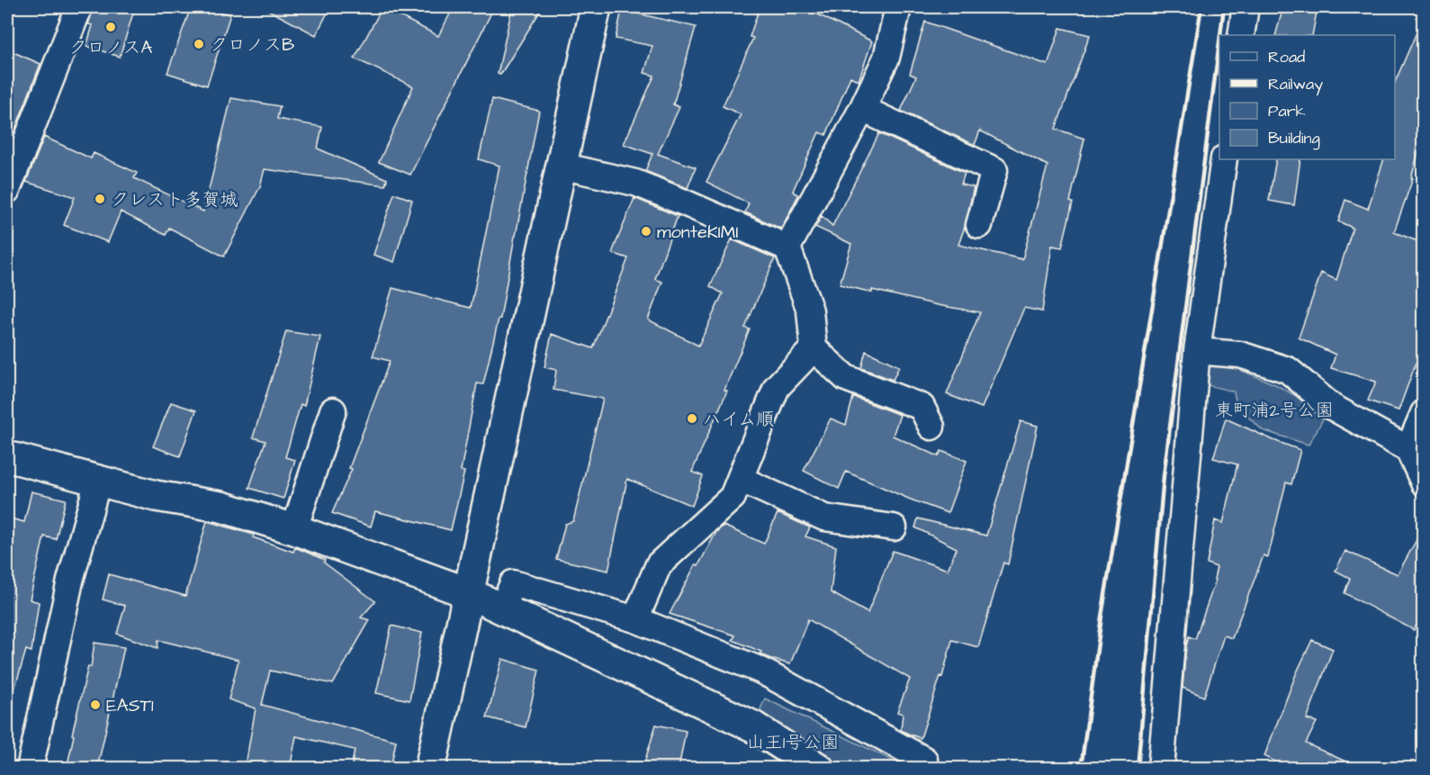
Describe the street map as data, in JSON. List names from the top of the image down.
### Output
{
  "parks": ["東町浦2号公園", "山王1号公園"],
  "places": [
    "クロノスA",
    "クロノスB",
    "クレスト多賀城",
    "monteKIMI",
    "ハイム順",
    "EAST1"
  ],
  "legend": [
    "Road",
    "Railway",
    "Park",
    "Building"
  ]
}
